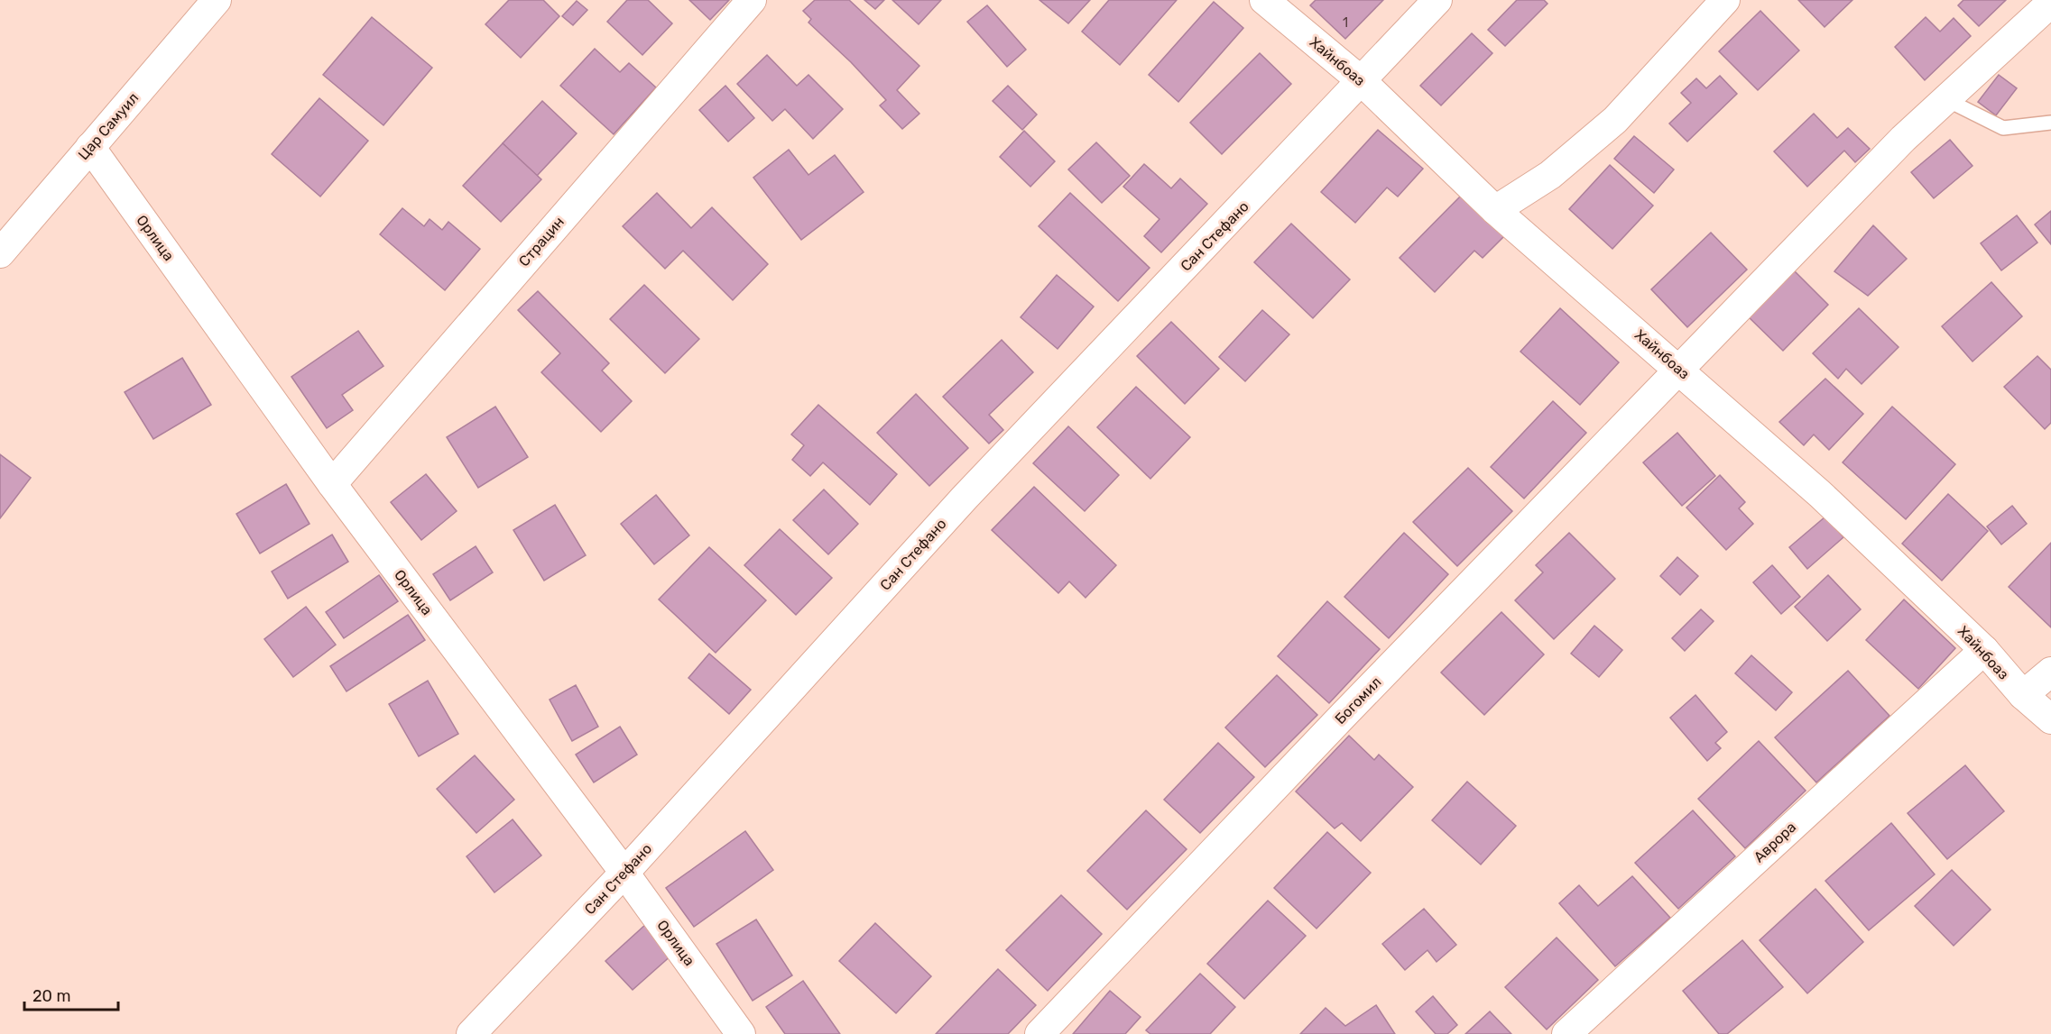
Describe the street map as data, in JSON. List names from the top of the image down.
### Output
{
  "streets": {
    "street": [
      "Хайнбоаз",
      "Цар Самуил",
      "Сан Стефано",
      "Орлица",
      "Страцин",
      "Богомил",
      "Аврора"
    ]
  },
  "crossings": [
    ["Хайнбоаз", "Сан Стефано"],
    ["Хайнбоаз", "Богомил"],
    ["Хайнбоаз", "Аврора"],
    ["Цар Самуил", "Орлица"],
    ["Сан Стефано", "Орлица"],
    ["Орлица", "Страцин"]
  ],
  "house_numbers": ["1"],
  "scale_bar": "20 m"
}
